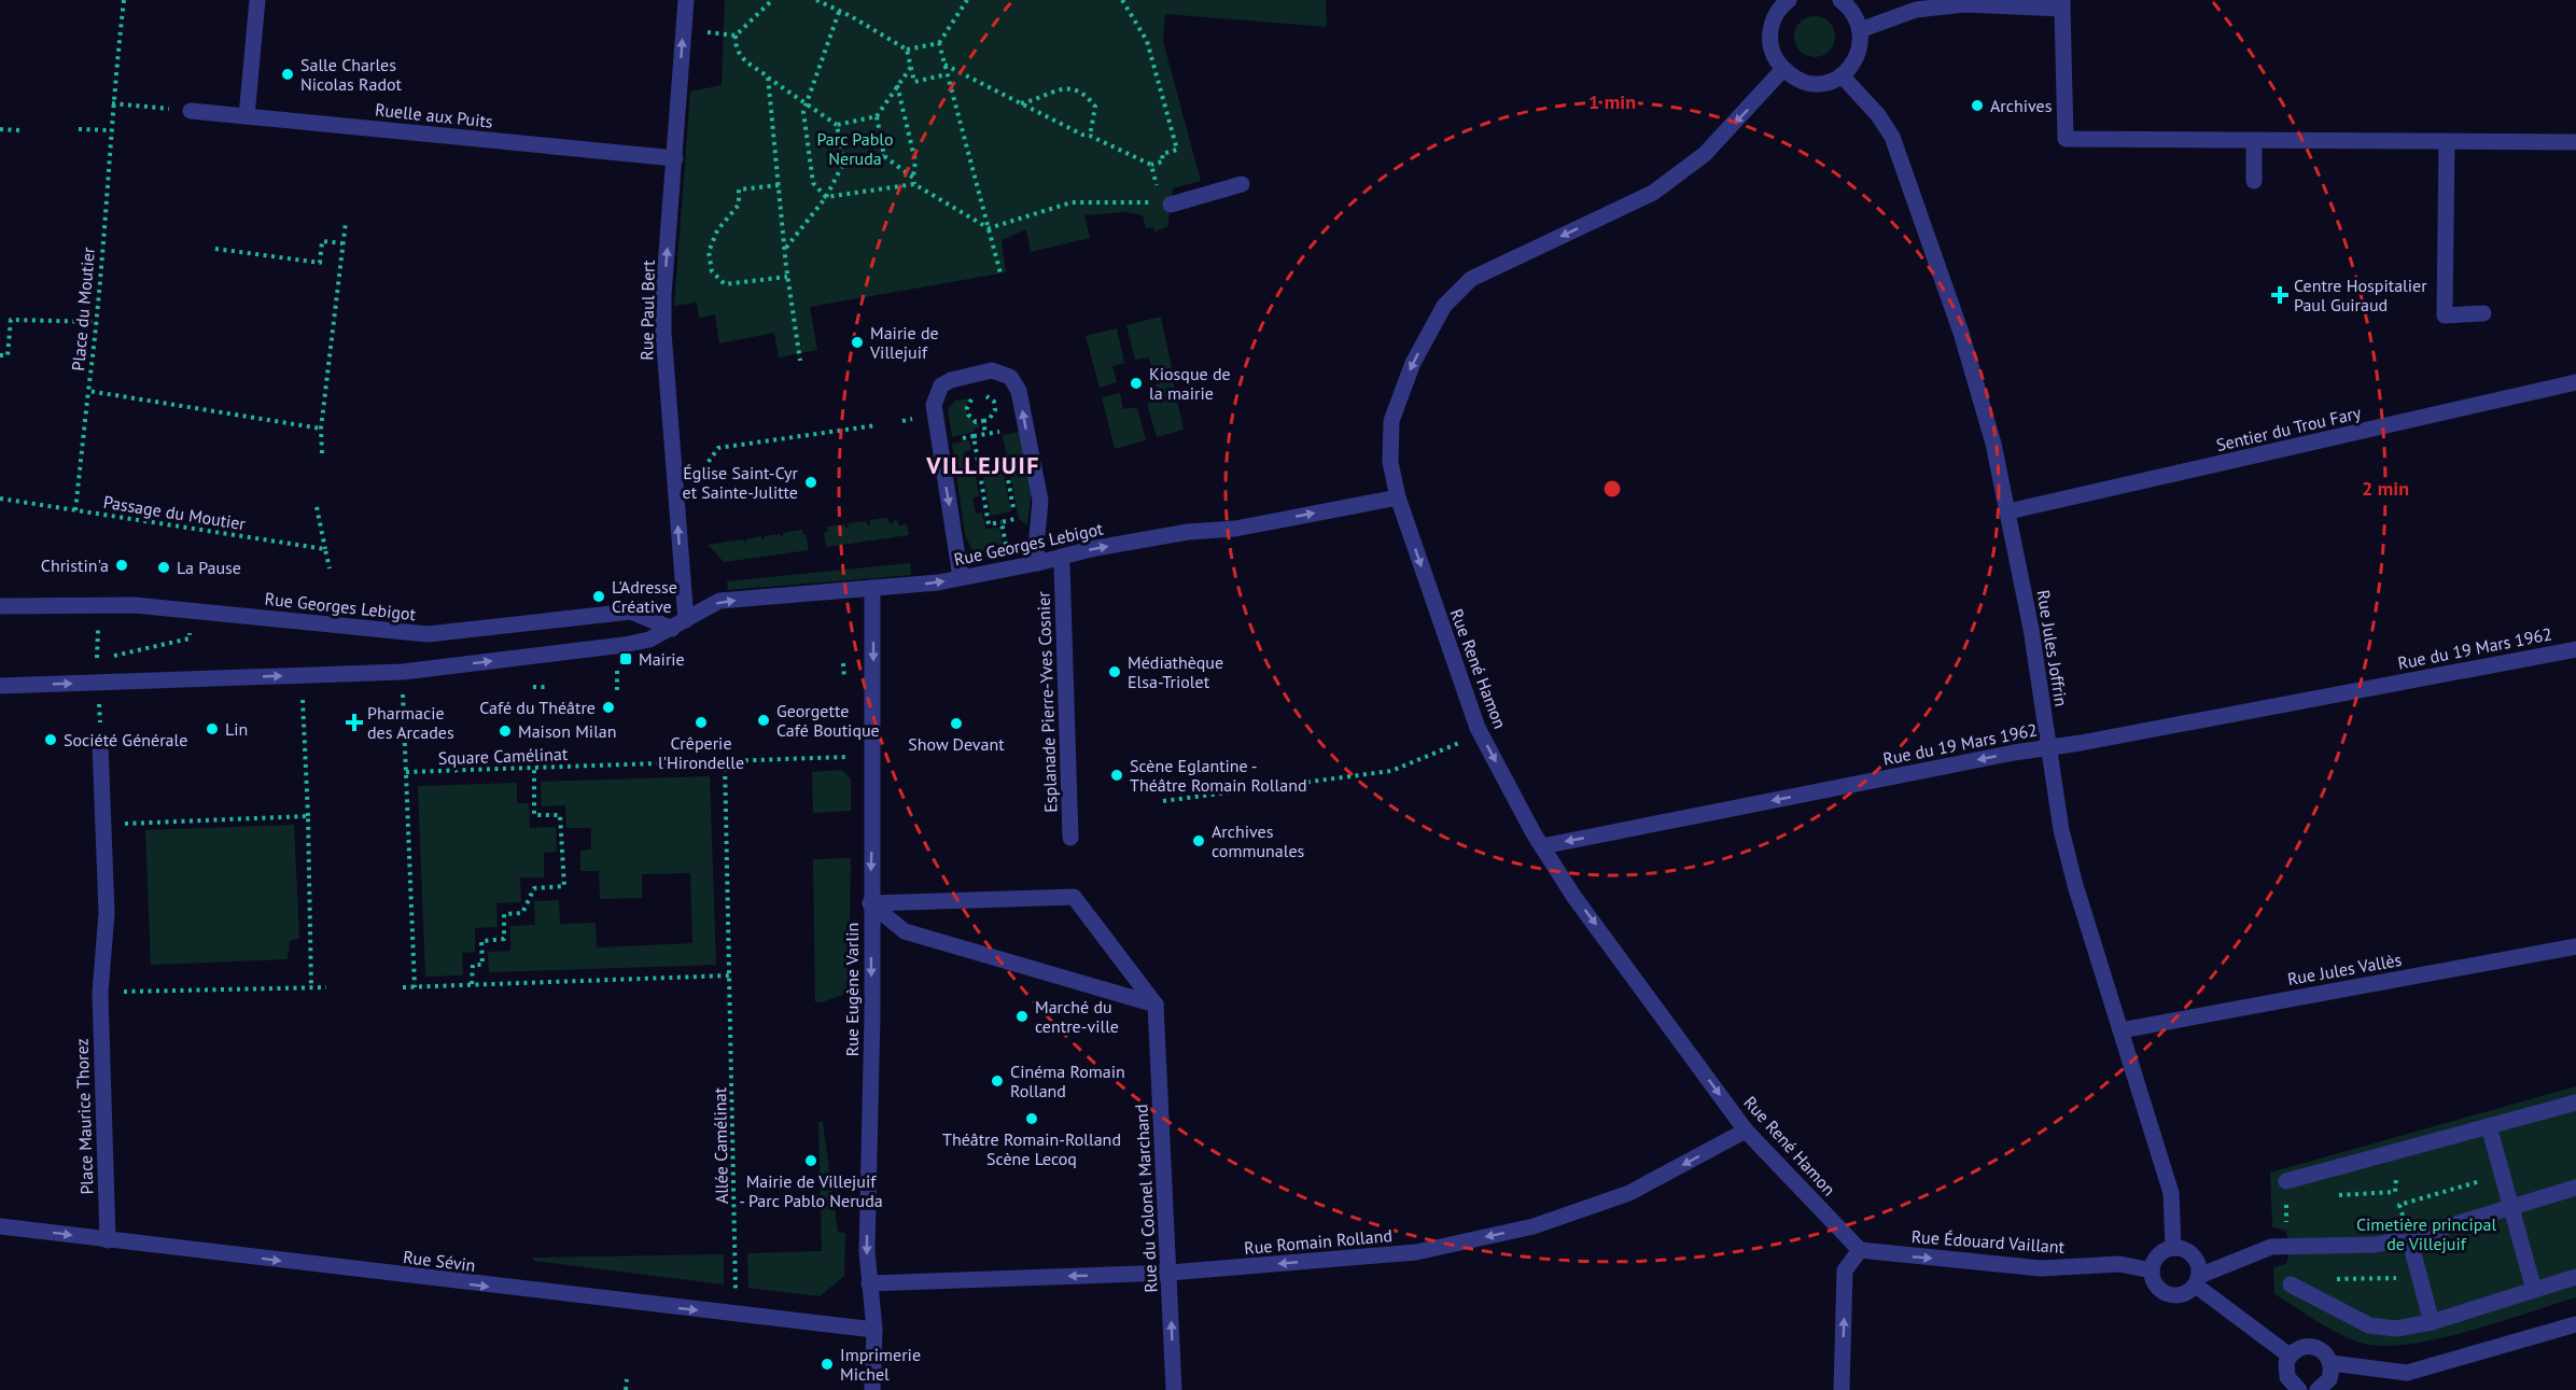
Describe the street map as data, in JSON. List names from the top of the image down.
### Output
{
  "streets": {
    "street": [
      "Ruelle aux Puits",
      "Rue Paul Bert",
      "Sentier du Trou Fary",
      "Rue Georges Lebigot",
      "Rue Jules Joffrin",
      "Rue du 19 Mars 1962",
      "Rue René Hamon",
      "Esplanade Pierre-Yves Cosnier",
      "Rue Jules Vallès",
      "Rue Eugène Varlin",
      "Place Maurice Thorez",
      "Rue du Colonel Marchand",
      "Rue Romain Rolland",
      "Rue Édouard Vaillant",
      "Rue Sévin"
    ],
    "path": [
      "Place du Moutier",
      "Passage du Moutier",
      "Square Camélinat",
      "Allée Camélinat"
    ]
  },
  "crossings": [
    ["Ruelle aux Puits", "Rue Paul Bert"],
    ["Rue Paul Bert", "Rue Georges Lebigot"],
    ["Sentier du Trou Fary", "Rue Jules Joffrin"],
    ["Rue Georges Lebigot", "Rue René Hamon"],
    ["Rue Georges Lebigot", "Rue Eugène Varlin"],
    ["Rue Jules Joffrin", "Rue du 19 Mars 1962"],
    ["Rue Jules Joffrin", "Rue Jules Vallès"],
    ["Rue Jules Joffrin", "Rue Édouard Vaillant"],
    ["Rue du 19 Mars 1962", "Rue René Hamon"],
    ["Rue René Hamon", "Rue Romain Rolland"],
    ["Rue René Hamon", "Rue Édouard Vaillant"],
    ["Square Camélinat", "Rue Eugène Varlin"],
    ["Square Camélinat", "Allée Camélinat"],
    ["Rue Eugène Varlin", "Rue Romain Rolland"],
    ["Rue Eugène Varlin", "Rue Sévin"],
    ["Place Maurice Thorez", "Rue Sévin"],
    ["Allée Camélinat", "Rue Sévin"],
    ["Rue du Colonel Marchand", "Rue Romain Rolland"]
  ],
  "one_way": [
    "Rue Paul Bert",
    "Rue du 19 Mars 1962",
    "Rue Eugène Varlin",
    "Rue Romain Rolland",
    "Rue Édouard Vaillant",
    "Rue Sévin"
  ],
  "districts": ["VILLEJUIF"],
  "parks": ["Parc Pablo Neruda", "Cimetière principal de Villejuif"],
  "places": {
    "other": [
      "Salle Charles Nicolas Radot",
      "Archives",
      "Mairie de Villejuif",
      "Kiosque de la mairie",
      "Église Saint-Cyr et Sainte-Julitte",
      "Christin'a",
      "La Pause",
      "L'Adresse Créative",
      "Médiathèque Elsa-Triolet",
      "Café du Théâtre",
      "Georgette Café Boutique",
      "Crêperie l'Hirondelle",
      "Show Devant",
      "Lin",
      "Maison Milan",
      "Société Générale",
      "Scène Eglantine - Théâtre Romain Rolland",
      "Archives communales",
      "Marché du centre-ville",
      "Cinéma Romain Rolland",
      "Théâtre Romain-Rolland Scène Lecoq",
      "Mairie de Villejuif - Parc Pablo Neruda",
      "Imprimerie Michel"
    ],
    "health": ["Centre Hospitalier Paul Guiraud", "Pharmacie des Arcades"],
    "transit": ["Mairie"]
  },
  "rings": ["1 min", "2 min"]
}
